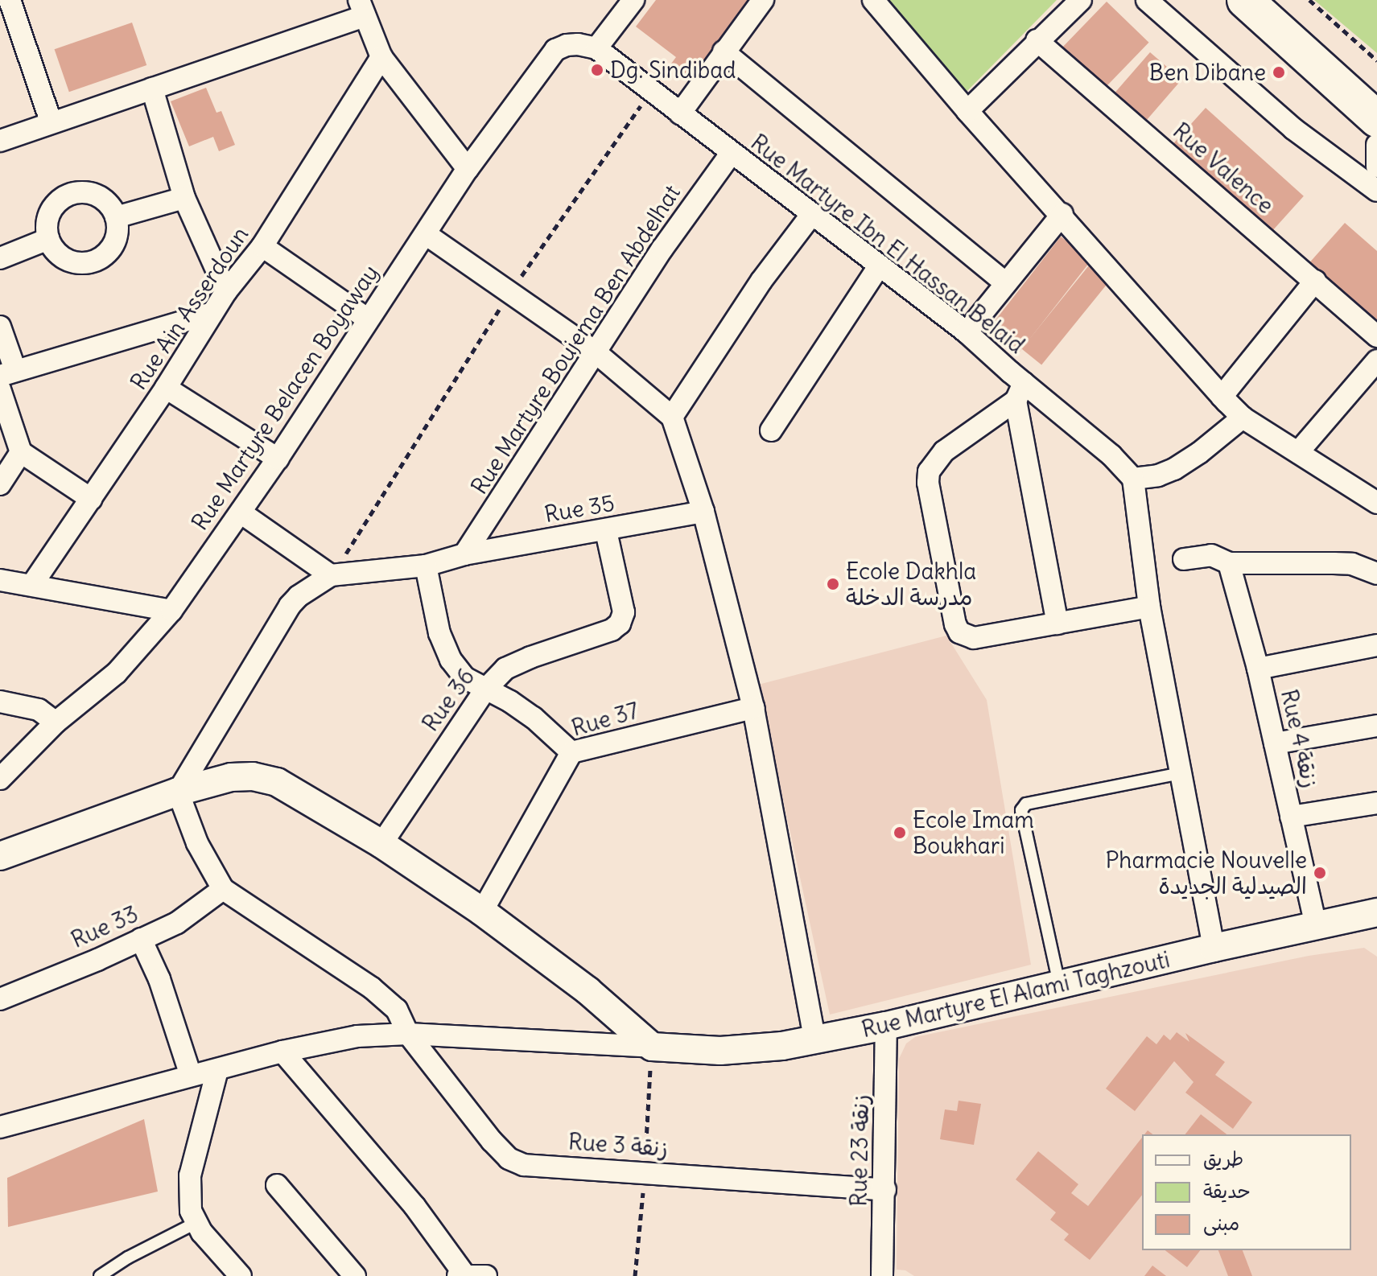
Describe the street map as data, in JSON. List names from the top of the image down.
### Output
{
  "streets": {
    "street": [
      "Rue Valence",
      "Rue Martyre Ibn El Hassan Belaid",
      "Rue Ain Asserdoun",
      "Rue Martyre Boujema Ben Abdelhat",
      "Rue Martyre Belacen Boyaway",
      "Rue 35",
      "Rue 36",
      "Rue 37",
      "Rue 4 زنقة",
      "Rue 33",
      "Rue Martyre El Alami Taghzouti",
      "Rue 3 زنقة",
      "Rue 23 زنقة"
    ]
  },
  "crossings": [
    ["Rue Martyre Ibn El Hassan Belaid", "Rue Martyre Boujema Ben Abdelhat"],
    ["Rue Martyre Ibn El Hassan Belaid", "Rue Martyre Belacen Boyaway"],
    ["Rue Martyre Boujema Ben Abdelhat", "Rue 35"],
    ["Rue 35", "Rue 36"],
    ["Rue 4 زنقة", "Rue Martyre El Alami Taghzouti"],
    ["Rue 33", "Rue 3 زنقة"],
    ["Rue Martyre El Alami Taghzouti", "Rue 23 زنقة"],
    ["Rue 3 زنقة", "Rue 23 زنقة"]
  ],
  "places": [
    "Dg. Sindibad",
    "Ben Dibane",
    "Ecole Dakhla مدرسة الدخلة",
    "Ecole Imam Boukhari",
    "Pharmacie Nouvelle الصيدلية الجديدة"
  ],
  "legend": ["طريق", "حديقة", "مبنى"]
}
